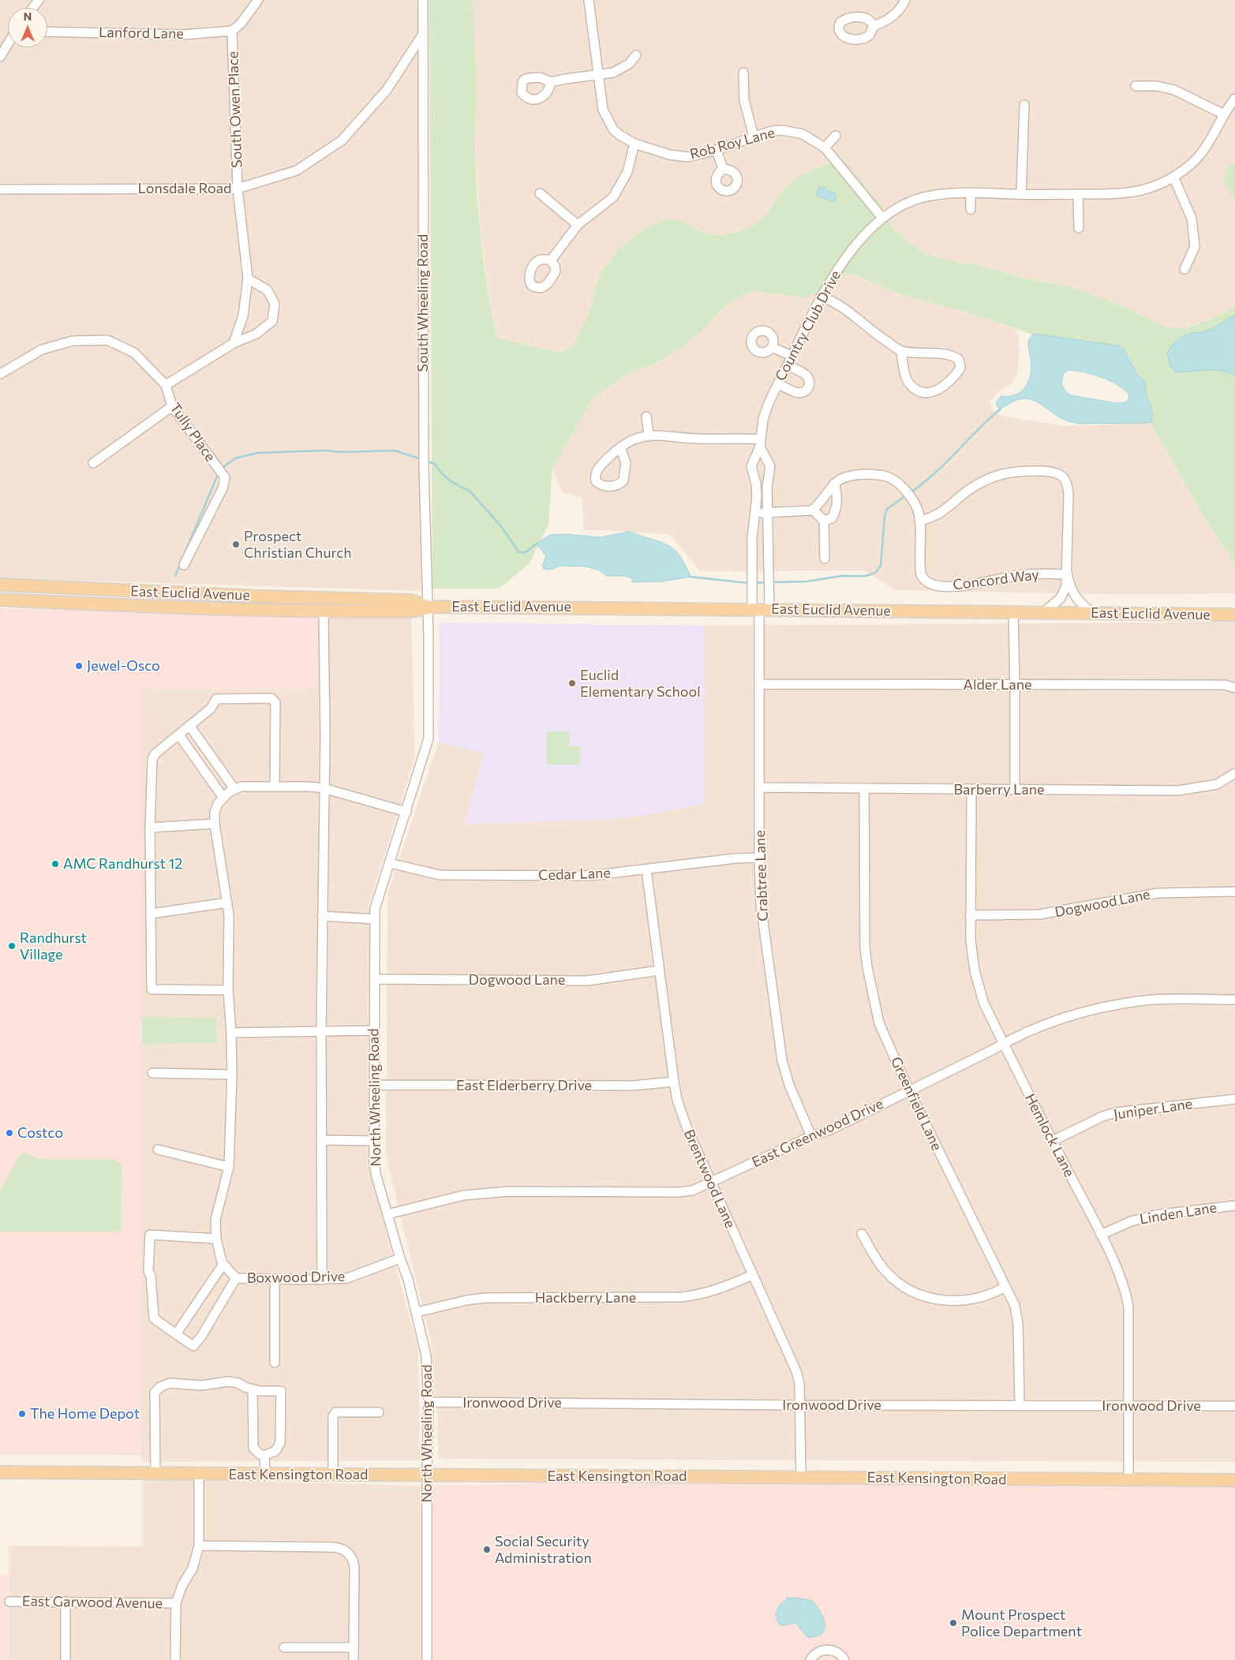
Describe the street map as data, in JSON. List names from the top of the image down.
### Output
{
  "streets": {
    "main road": ["East Euclid Avenue", "East Kensington Road"],
    "street": [
      "Lanford Lane",
      "South Owen Place",
      "Rob Roy Lane",
      "Lonsdale Road",
      "South Wheeling Road",
      "Country Club Drive",
      "Tully Place",
      "Concord Way",
      "Alder Lane",
      "Barberry Lane",
      "Cedar Lane",
      "Crabtree Lane",
      "Dogwood Lane",
      "East Elderberry Drive",
      "North Wheeling Road",
      "Greenfield Lane",
      "Juniper Lane",
      "East Greenwood Drive",
      "Hemlock Lane",
      "Brentwood Lane",
      "Linden Lane",
      "Boxwood Drive",
      "Hackberry Lane",
      "Ironwood Drive",
      "East Garwood Avenue"
    ]
  },
  "crossings": [
    ["Lanford Lane", "South Owen Place"],
    ["South Owen Place", "Lonsdale Road"],
    ["Rob Roy Lane", "Country Club Drive"],
    ["Lonsdale Road", "South Wheeling Road"],
    ["South Wheeling Road", "East Euclid Avenue"],
    ["South Wheeling Road", "North Wheeling Road"],
    ["Country Club Drive", "East Euclid Avenue"],
    ["Country Club Drive", "Crabtree Lane"],
    ["East Euclid Avenue", "Crabtree Lane"],
    ["East Euclid Avenue", "North Wheeling Road"],
    ["Alder Lane", "Crabtree Lane"],
    ["Barberry Lane", "Crabtree Lane"],
    ["Barberry Lane", "Greenfield Lane"],
    ["Barberry Lane", "Hemlock Lane"],
    ["Cedar Lane", "Crabtree Lane"],
    ["Cedar Lane", "North Wheeling Road"],
    ["Cedar Lane", "Brentwood Lane"],
    ["Crabtree Lane", "East Greenwood Drive"],
    ["Dogwood Lane", "North Wheeling Road"],
    ["Dogwood Lane", "Hemlock Lane"],
    ["Dogwood Lane", "Brentwood Lane"],
    ["East Elderberry Drive", "North Wheeling Road"],
    ["East Elderberry Drive", "Brentwood Lane"],
    ["North Wheeling Road", "East Greenwood Drive"],
    ["North Wheeling Road", "Boxwood Drive"],
    ["North Wheeling Road", "Hackberry Lane"],
    ["North Wheeling Road", "Ironwood Drive"],
    ["North Wheeling Road", "East Kensington Road"],
    ["Greenfield Lane", "East Greenwood Drive"],
    ["Greenfield Lane", "Ironwood Drive"],
    ["Juniper Lane", "Hemlock Lane"],
    ["East Greenwood Drive", "Hemlock Lane"],
    ["East Greenwood Drive", "Brentwood Lane"],
    ["Hemlock Lane", "Linden Lane"],
    ["Hemlock Lane", "Ironwood Drive"],
    ["Hemlock Lane", "East Kensington Road"],
    ["Brentwood Lane", "Hackberry Lane"],
    ["Brentwood Lane", "Ironwood Drive"],
    ["Brentwood Lane", "East Kensington Road"]
  ],
  "places": [
    "Prospect Christian Church",
    "Jewel-Osco",
    "Euclid Elementary School",
    "AMC Randhurst 12",
    "Randhurst Village",
    "Costco",
    "The Home Depot",
    "Social Security Administration",
    "Mount Prospect Police Department"
  ],
  "north": "top"
}
